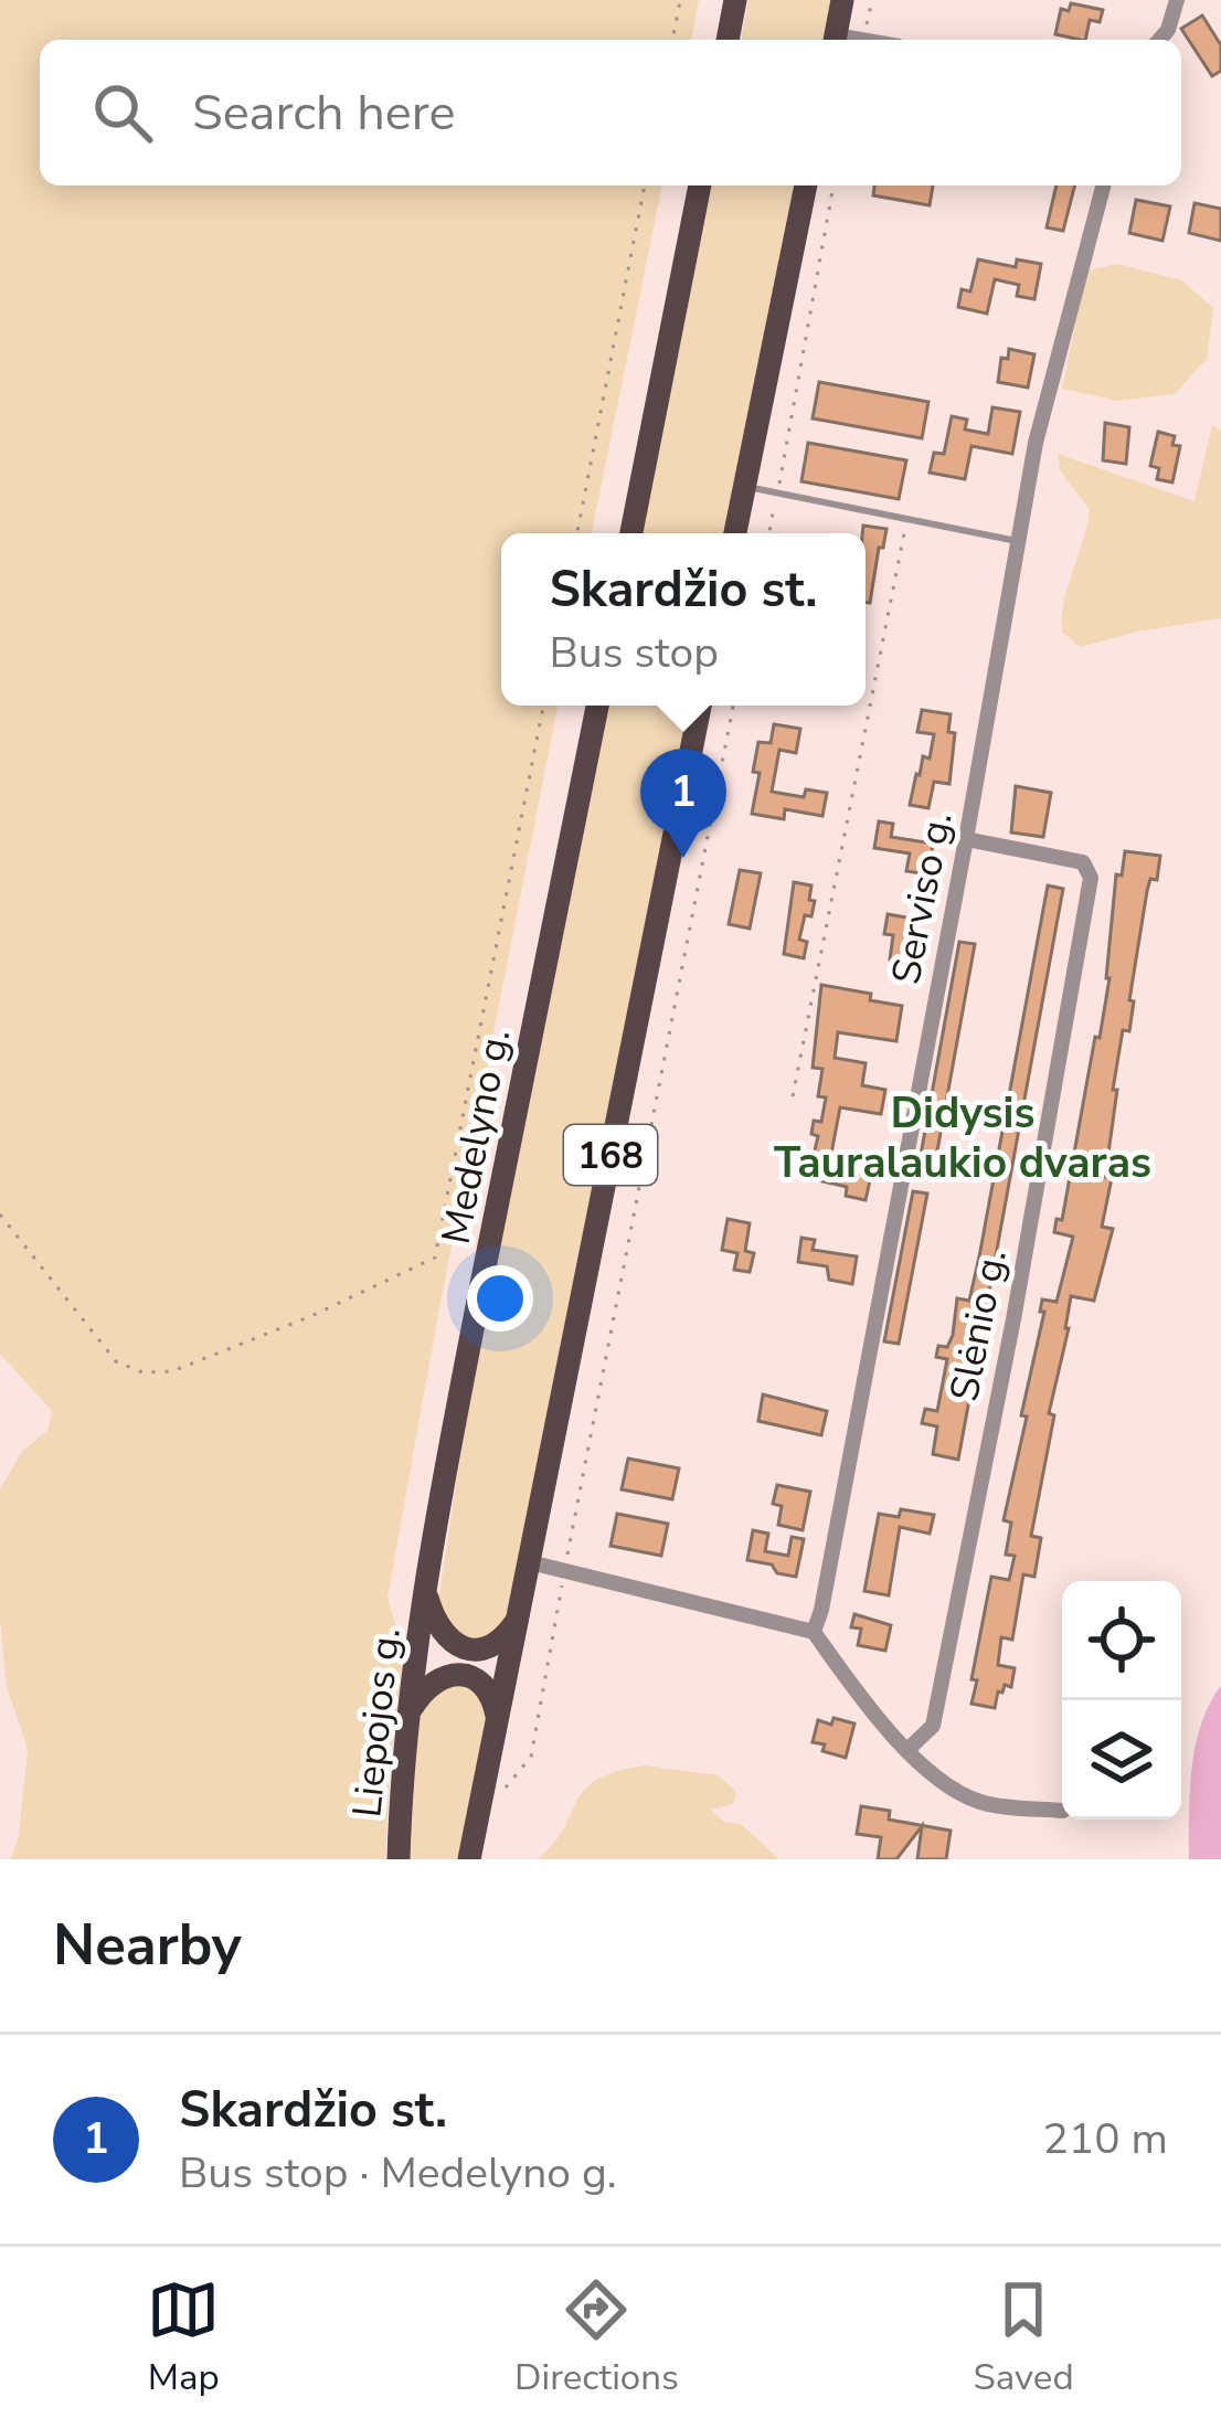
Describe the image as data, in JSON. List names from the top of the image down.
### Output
{
  "streets": {
    "main road": ["Medelyno g.", "168", "Liepojos g."],
    "street": ["Serviso g.", "Slėnio g."]
  },
  "crossings": [
    ["Serviso g.", "Slėnio g."],
    ["Medelyno g.", "Liepojos g."]
  ],
  "districts": ["Didysis Tauralaukio dvaras"],
  "page": {
    "search": "Search here",
    "popup": ["Skardžio st.", "Bus stop"],
    "pins": "1",
    "heading": "Nearby",
    "list": [
      {
        "mark": "1",
        "name": "Skardžio st.",
        "note": "Bus stop · Medelyno g.",
        "value": "210 m"
      }
    ],
    "nav": ["Map", "Directions", "Saved"]
  }
}
